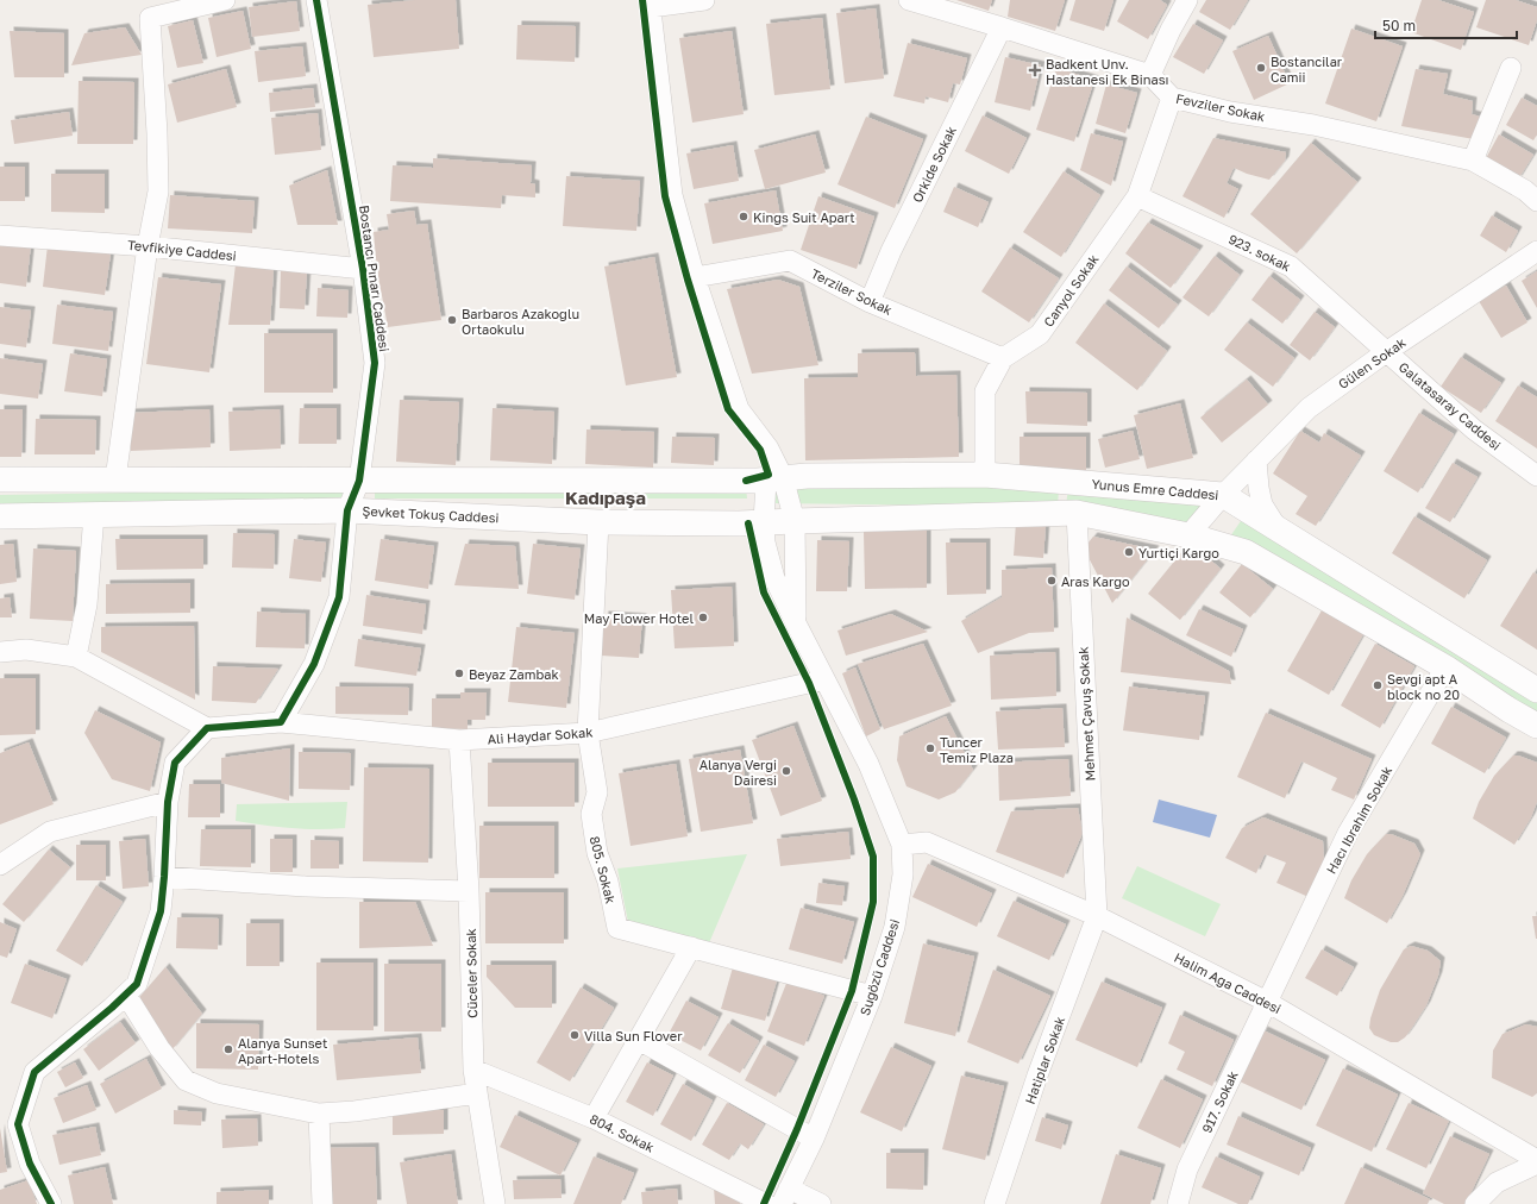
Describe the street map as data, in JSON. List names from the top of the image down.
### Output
{
  "streets": {
    "main road": ["Yunus Emre Caddesi", "Şevket Tokuş Caddesi"],
    "street": [
      "Fevziler Sokak",
      "Orkide Sokak",
      "Tevfikiye Caddesi",
      "923. sokak",
      "Bostancı Pınarı Caddesi",
      "Canyol Sokak",
      "Terziler Sokak",
      "Gülen Sokak",
      "Galatasaray Caddesi",
      "Mehmet Çavuş Sokak",
      "Ali Haydar Sokak",
      "Hacı Ibrahim Sokak",
      "805. Sokak",
      "Sugözü Caddesi",
      "Cüceler Sokak",
      "Halim Aga Caddesi",
      "Hatiplar Sokak",
      "917. Sokak",
      "804. Sokak"
    ]
  },
  "crossings": [
    ["Fevziler Sokak", "Orkide Sokak"],
    ["Fevziler Sokak", "Canyol Sokak"],
    ["Orkide Sokak", "Terziler Sokak"],
    ["Tevfikiye Caddesi", "Bostancı Pınarı Caddesi"],
    ["923. sokak", "Canyol Sokak"],
    ["923. sokak", "Gülen Sokak"],
    ["923. sokak", "Galatasaray Caddesi"],
    ["Bostancı Pınarı Caddesi", "Şevket Tokuş Caddesi"],
    ["Bostancı Pınarı Caddesi", "Ali Haydar Sokak"],
    ["Canyol Sokak", "Terziler Sokak"],
    ["Canyol Sokak", "Yunus Emre Caddesi"],
    ["Gülen Sokak", "Galatasaray Caddesi"],
    ["Gülen Sokak", "Yunus Emre Caddesi"],
    ["Yunus Emre Caddesi", "Sugözü Caddesi"],
    ["Şevket Tokuş Caddesi", "805. Sokak"],
    ["Şevket Tokuş Caddesi", "Sugözü Caddesi"],
    ["Mehmet Çavuş Sokak", "Halim Aga Caddesi"],
    ["Mehmet Çavuş Sokak", "Hatiplar Sokak"],
    ["Ali Haydar Sokak", "805. Sokak"],
    ["Ali Haydar Sokak", "Sugözü Caddesi"],
    ["Ali Haydar Sokak", "Cüceler Sokak"],
    ["Hacı Ibrahim Sokak", "Halim Aga Caddesi"],
    ["Hacı Ibrahim Sokak", "917. Sokak"],
    ["805. Sokak", "Sugözü Caddesi"],
    ["Sugözü Caddesi", "Halim Aga Caddesi"],
    ["Cüceler Sokak", "804. Sokak"],
    ["Halim Aga Caddesi", "Hatiplar Sokak"],
    ["Halim Aga Caddesi", "917. Sokak"]
  ],
  "districts": ["Kadıpaşa"],
  "places": {
    "other": [
      "Bostancilar Camii",
      "Kings Suit Apart",
      "Barbaros Azakoğlu Ortaokulu",
      "Yurtiçi Kargo",
      "Aras Kargo",
      "May Flower Hotel",
      "Beyaz Zambak",
      "Sevgi apt A block no 20",
      "Tuncer Temiz Plaza",
      "Alanya Vergi Dairesi",
      "Villa Sun Flover",
      "Alanya Sunset Apart-Hotels"
    ],
    "health": ["Badkent Unv. Hastanesi Ek Binası"]
  },
  "scale_bar": "50 m"
}
